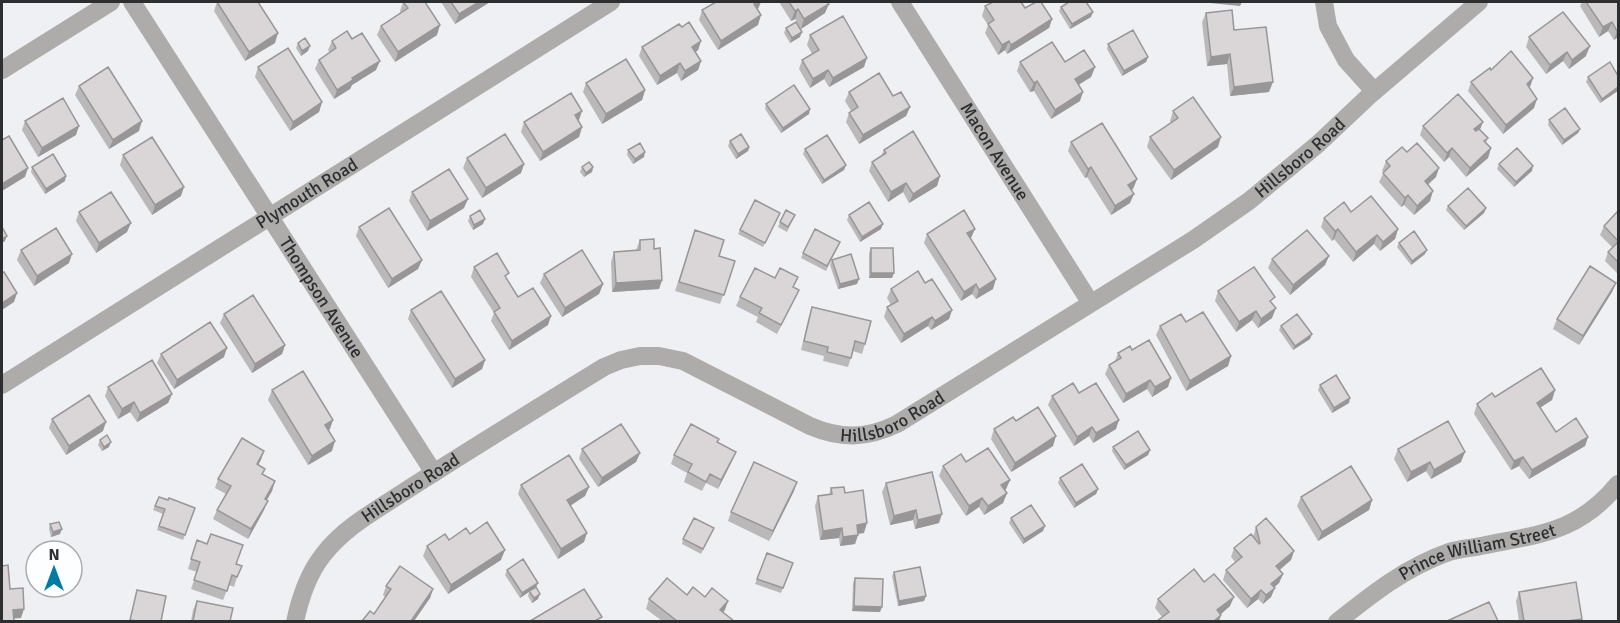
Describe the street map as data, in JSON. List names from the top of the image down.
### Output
{
  "streets": {
    "street": [
      "Macon Avenue",
      "Hillsboro Road",
      "Plymouth Road",
      "Thompson Avenue",
      "Prince William Street"
    ]
  },
  "crossings": [
    ["Macon Avenue", "Hillsboro Road"],
    ["Hillsboro Road", "Thompson Avenue"],
    ["Plymouth Road", "Thompson Avenue"]
  ],
  "north": "top"
}
